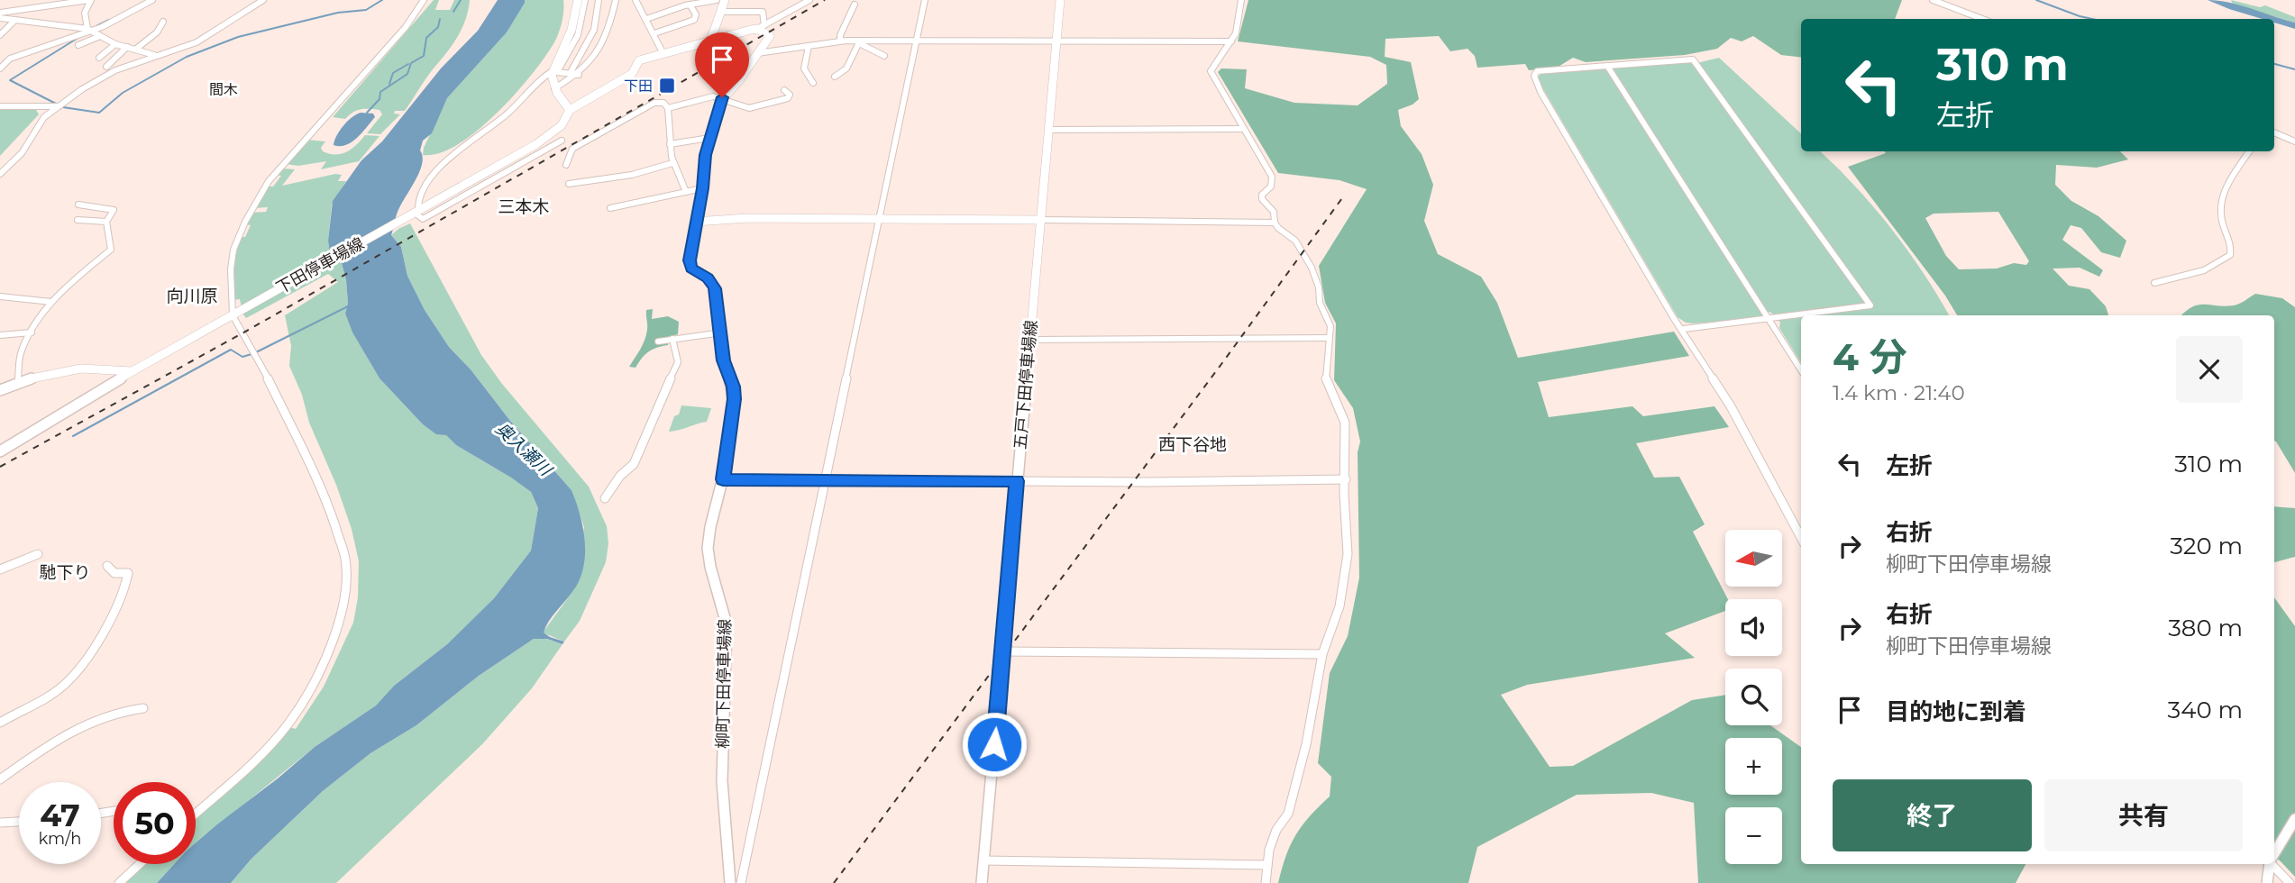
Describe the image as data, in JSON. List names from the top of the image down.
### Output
{
  "streets": {
    "main road": ["下田停車場線", "五戸下田停車場線", "柳町下田停車場線"]
  },
  "districts": [
    "間木",
    "三本木",
    "向川原",
    "西下谷地",
    "馳下り"
  ],
  "water": ["奥入瀬川"],
  "places": {
    "transit": ["下田"]
  },
  "north": "left",
  "page": {
    "turn": ["310 m", "左折"],
    "heading": ["4 分", "1.4 km · 21:40"],
    "list": [
      {
        "name": "左折",
        "value": "310 m"
      },
      {
        "name": "右折",
        "note": "柳町下田停車場線",
        "value": "320 m"
      },
      {
        "name": "右折",
        "note": "柳町下田停車場線",
        "value": "380 m"
      },
      {
        "name": "目的地に到着",
        "value": "340 m"
      }
    ],
    "map_buttons": ["+", "−"],
    "buttons": ["終了", "共有"],
    "speed": "47 km/h",
    "limit": "50"
  }
}
